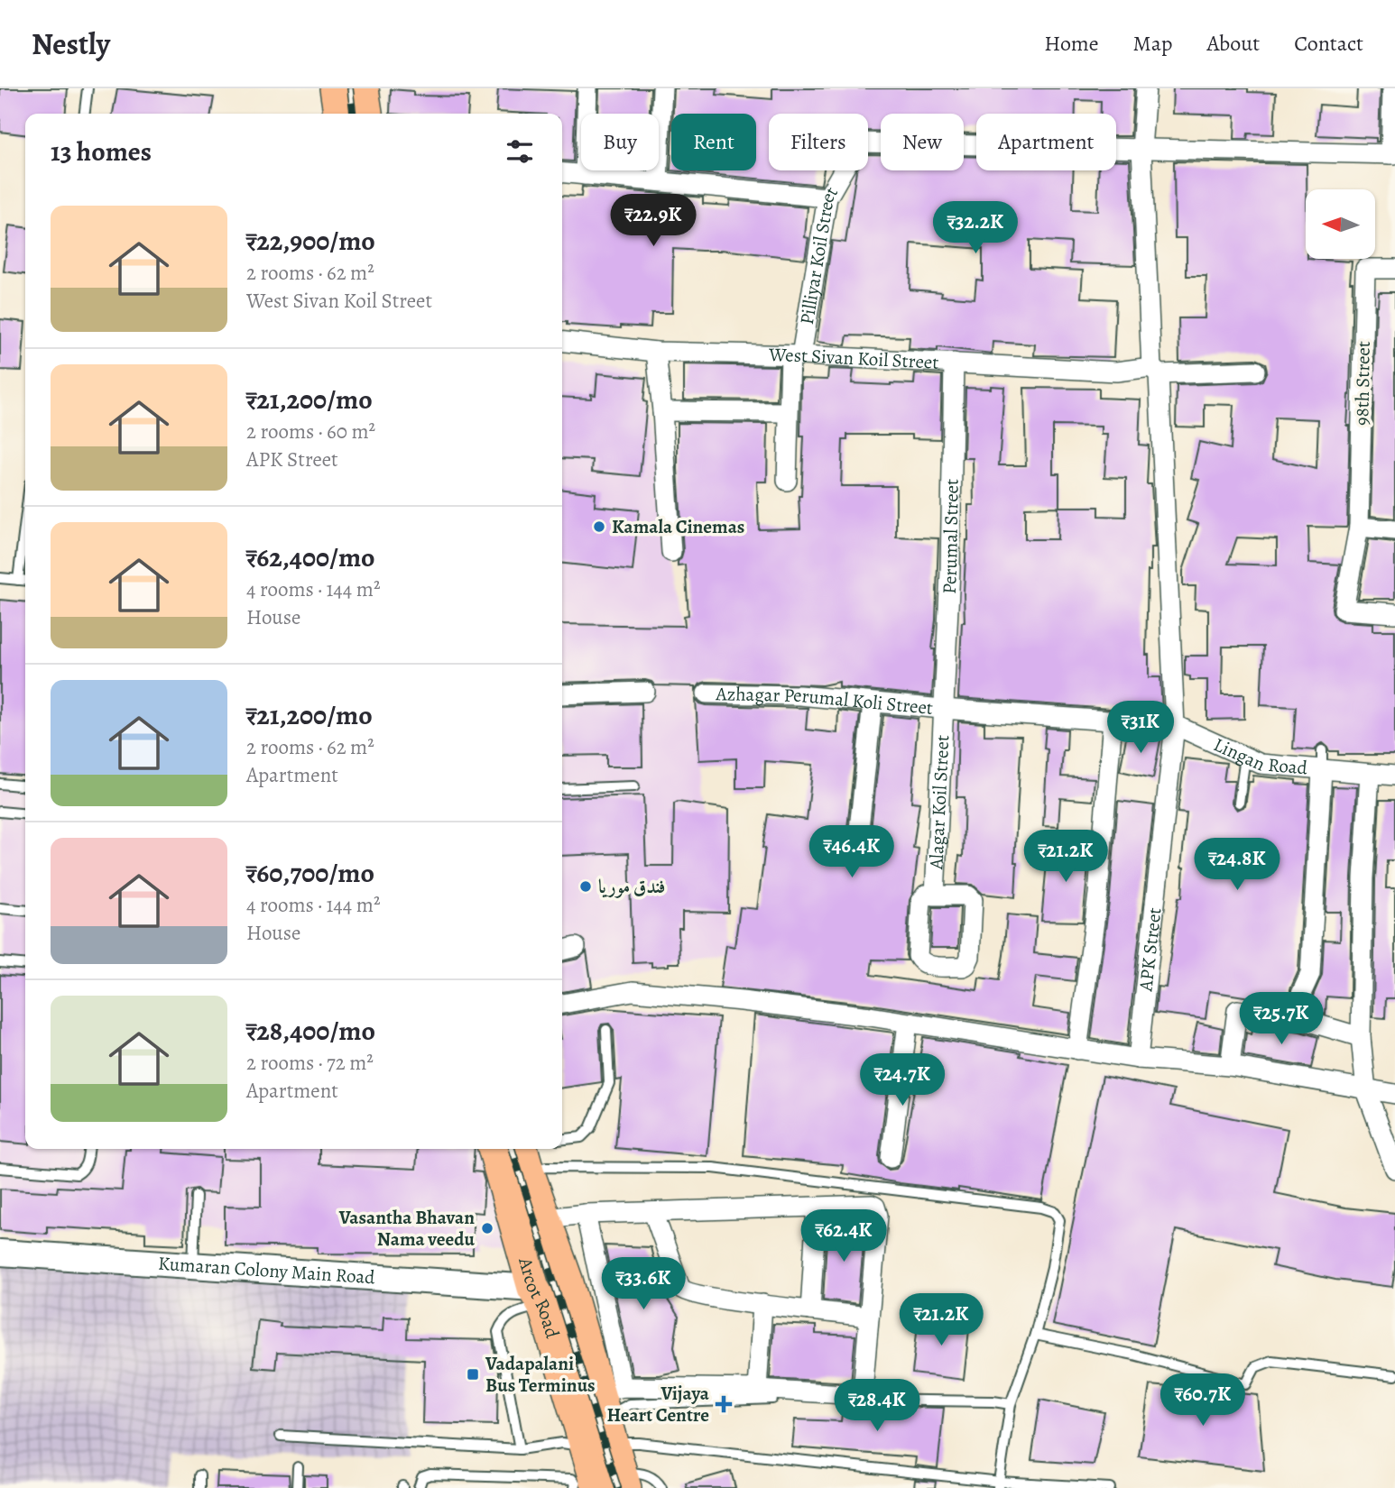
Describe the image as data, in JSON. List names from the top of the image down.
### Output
{
  "streets": {
    "main road": ["Arcot Road"],
    "street": [
      "Pilliyar Koil Street",
      "West Sivan Koil Street",
      "98th Street",
      "Perumal Street",
      "Azhagar Perumal Koli Street",
      "Lingan Road",
      "Alagar Koil Street",
      "APK Street",
      "Kumaran Colony Main Road"
    ]
  },
  "crossings": [
    ["Pilliyar Koil Street", "West Sivan Koil Street"],
    ["Pilliyar Koil Street", "APK Street"],
    ["West Sivan Koil Street", "Perumal Street"],
    ["West Sivan Koil Street", "APK Street"],
    ["Perumal Street", "Azhagar Perumal Koli Street"],
    ["Perumal Street", "Lingan Road"],
    ["Perumal Street", "Alagar Koil Street"],
    ["Azhagar Perumal Koli Street", "Lingan Road"],
    ["Azhagar Perumal Koli Street", "Alagar Koil Street"],
    ["Lingan Road", "Alagar Koil Street"],
    ["Lingan Road", "APK Street"],
    ["Kumaran Colony Main Road", "Arcot Road"]
  ],
  "places": {
    "other": ["Kamala Cinemas", "فندق موريا", "Vasantha Bhavan Nama veedu"],
    "transit": ["Vadapalani Bus Terminus"],
    "health": ["Vijaya Heart Centre"]
  },
  "north": "left",
  "page": {
    "header": "Nestly",
    "nav": [
      "Home",
      "Map",
      "About",
      "Contact"
    ],
    "chip": [
      "Buy",
      "Rent",
      "Filters",
      "New",
      "Apartment"
    ],
    "heading": "13 homes",
    "list": [
      {
        "name": "₹22,900/mo",
        "note": "2 rooms · 62 m² · West Sivan Koil Street"
      },
      {
        "name": "₹21,200/mo",
        "note": "2 rooms · 60 m² · APK Street"
      },
      {
        "name": "₹62,400/mo",
        "note": "4 rooms · 144 m² · House"
      },
      {
        "name": "₹21,200/mo",
        "note": "2 rooms · 62 m² · Apartment"
      },
      {
        "name": "₹60,700/mo",
        "note": "4 rooms · 144 m² · House"
      },
      {
        "name": "₹28,400/mo",
        "note": "2 rooms · 72 m² · Apartment"
      }
    ],
    "price": [
      "₹22.9K",
      "₹32.2K",
      "₹31K",
      "₹46.4K",
      "₹21.2K",
      "₹24.8K",
      "₹25.7K",
      "₹24.7K",
      "₹62.4K",
      "₹33.6K",
      "₹21.2K",
      "₹60.7K",
      "₹28.4K"
    ]
  }
}
